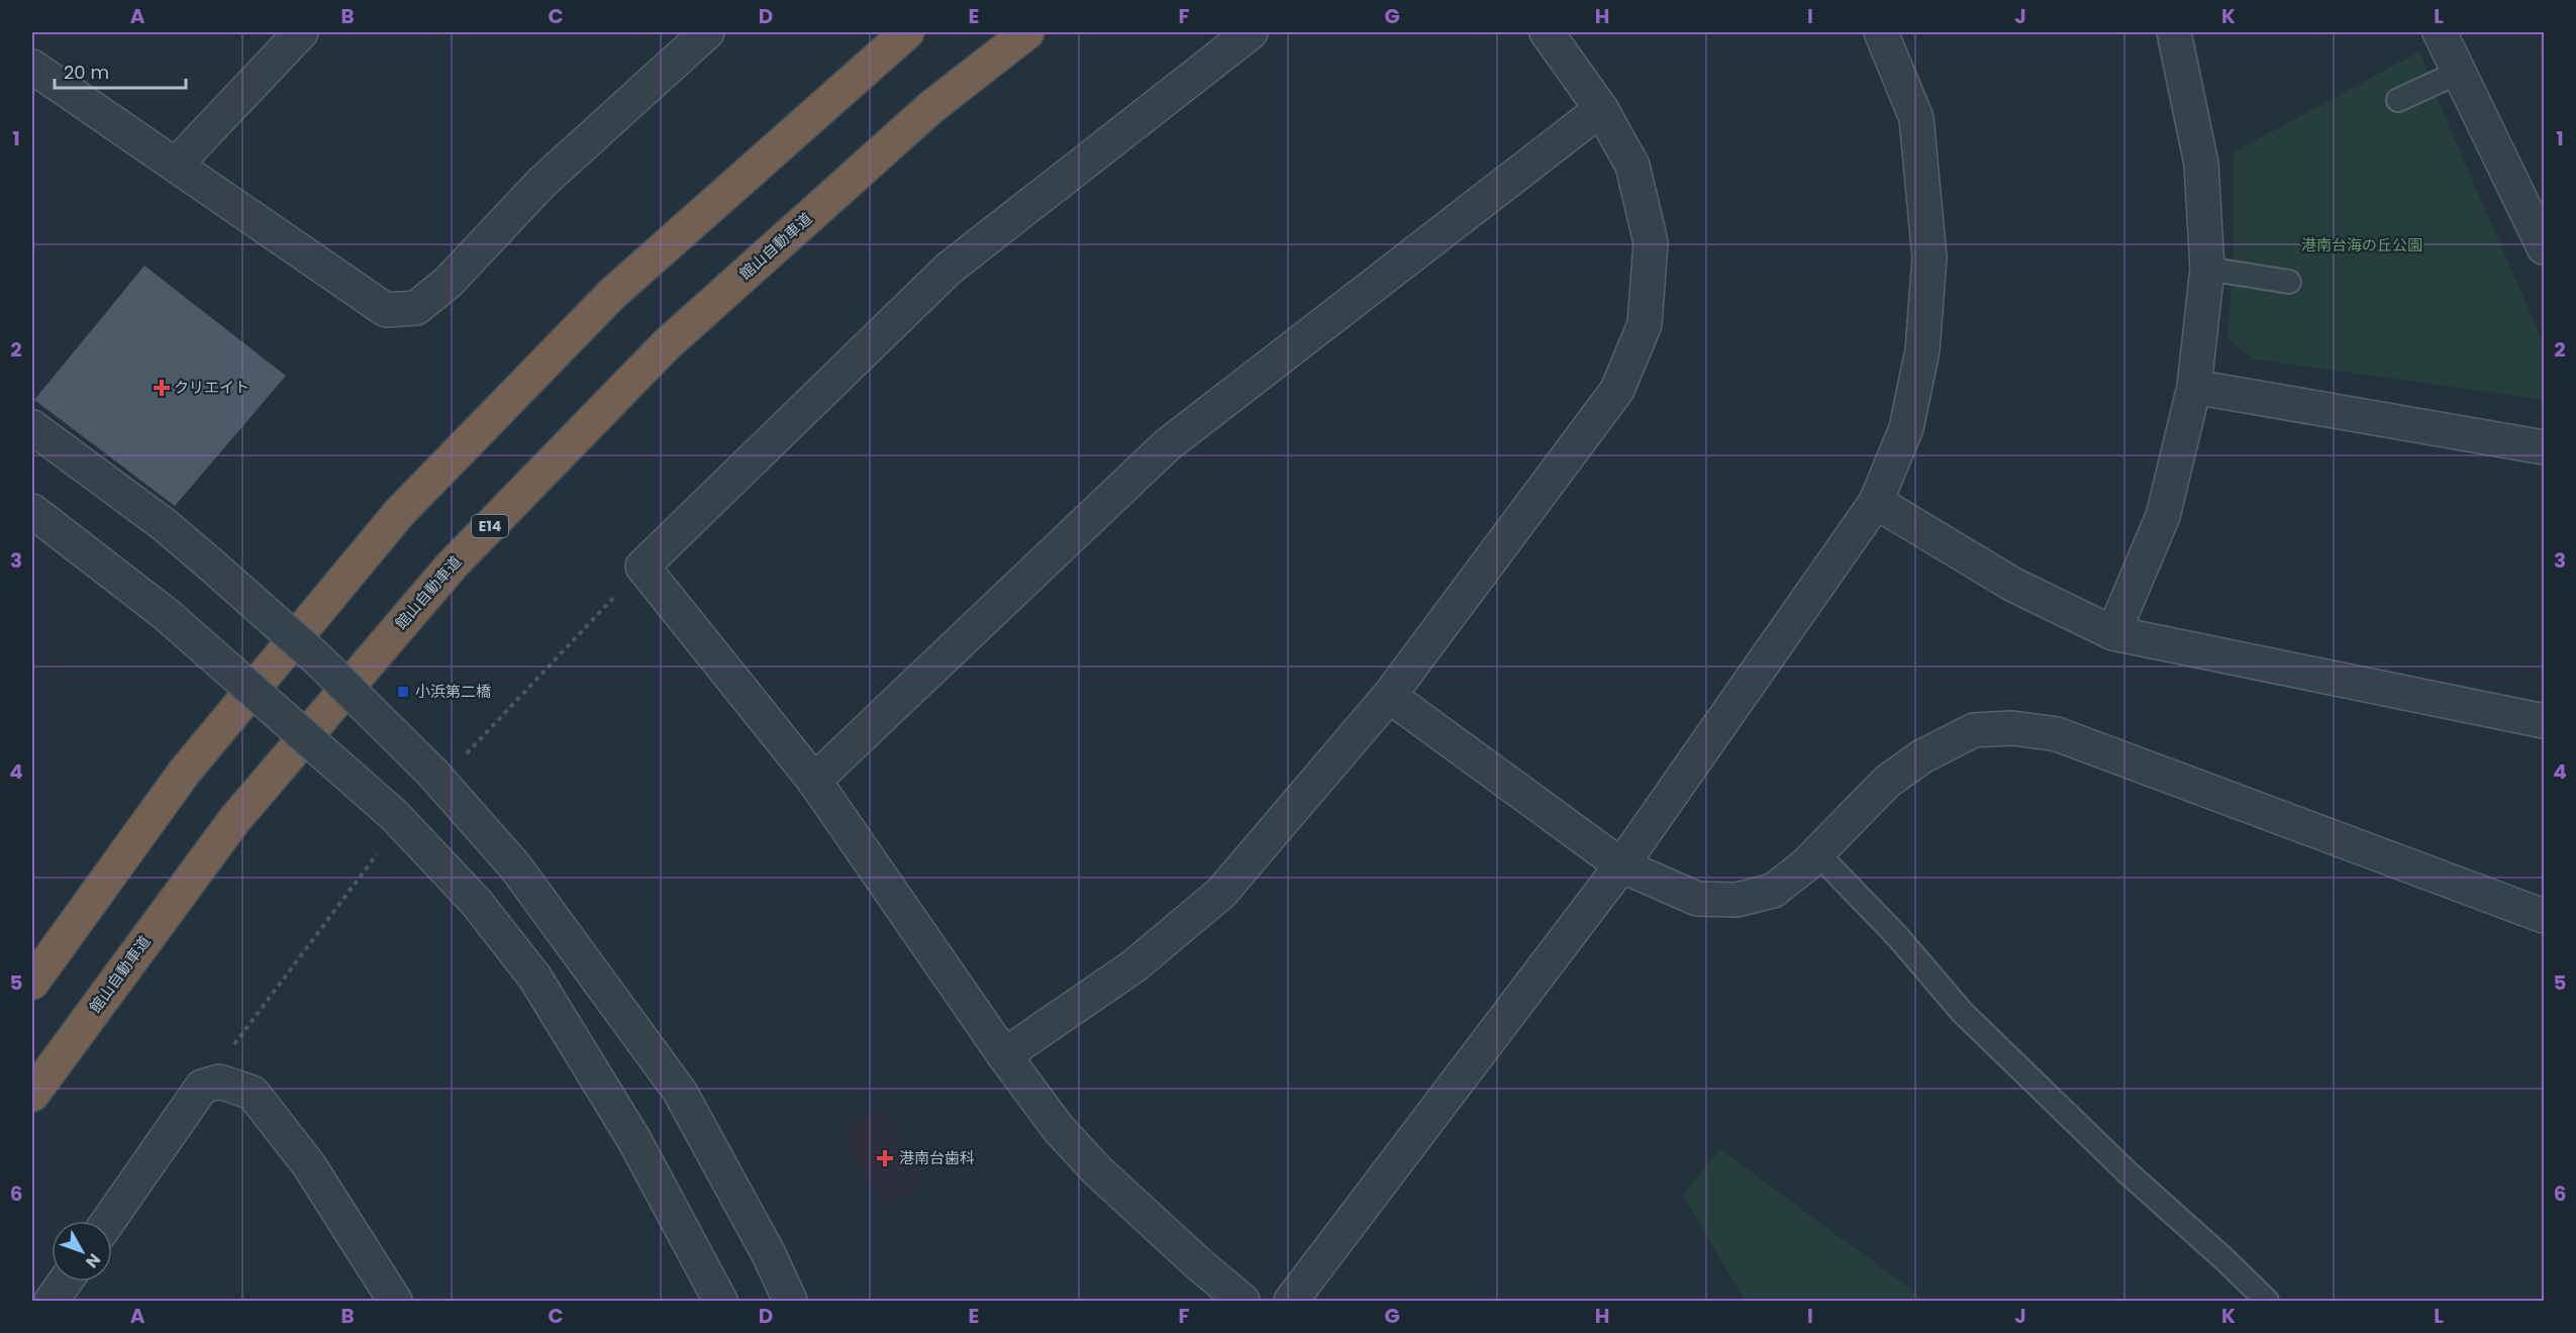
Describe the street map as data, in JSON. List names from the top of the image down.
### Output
{
  "streets": {
    "highway": ["館山自動車道", "E14"]
  },
  "parks": ["港南台海の丘公園"],
  "places": {
    "health": ["クリエイト", "港南台歯科"],
    "transit": ["小浜第二橋"]
  },
  "scale_bar": "20 m",
  "north": "bottom right",
  "grid": {
    "columns": [
      "A",
      "B",
      "C",
      "D",
      "E",
      "F",
      "G",
      "H",
      "I",
      "J",
      "K",
      "L"
    ],
    "rows": [
      "1",
      "2",
      "3",
      "4",
      "5",
      "6"
    ]
  }
}
